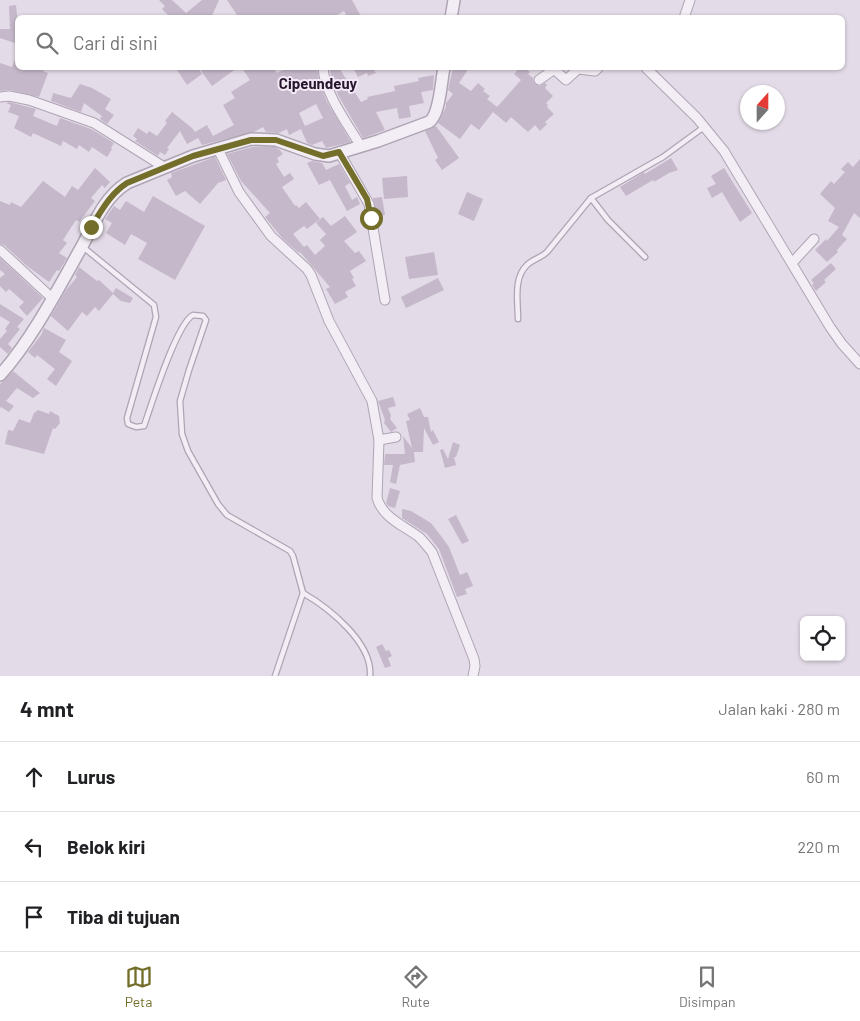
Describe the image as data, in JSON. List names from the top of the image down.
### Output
{
  "districts": ["Cipeundeuy"],
  "north": "top",
  "page": {
    "search": "Cari di sini",
    "heading": ["4 mnt", "Jalan kaki · 280 m"],
    "list": [
      ["Lurus", "60 m"],
      ["Belok kiri", "220 m"],
      "Tiba di tujuan"
    ],
    "nav": ["Peta", "Rute", "Disimpan"]
  }
}
